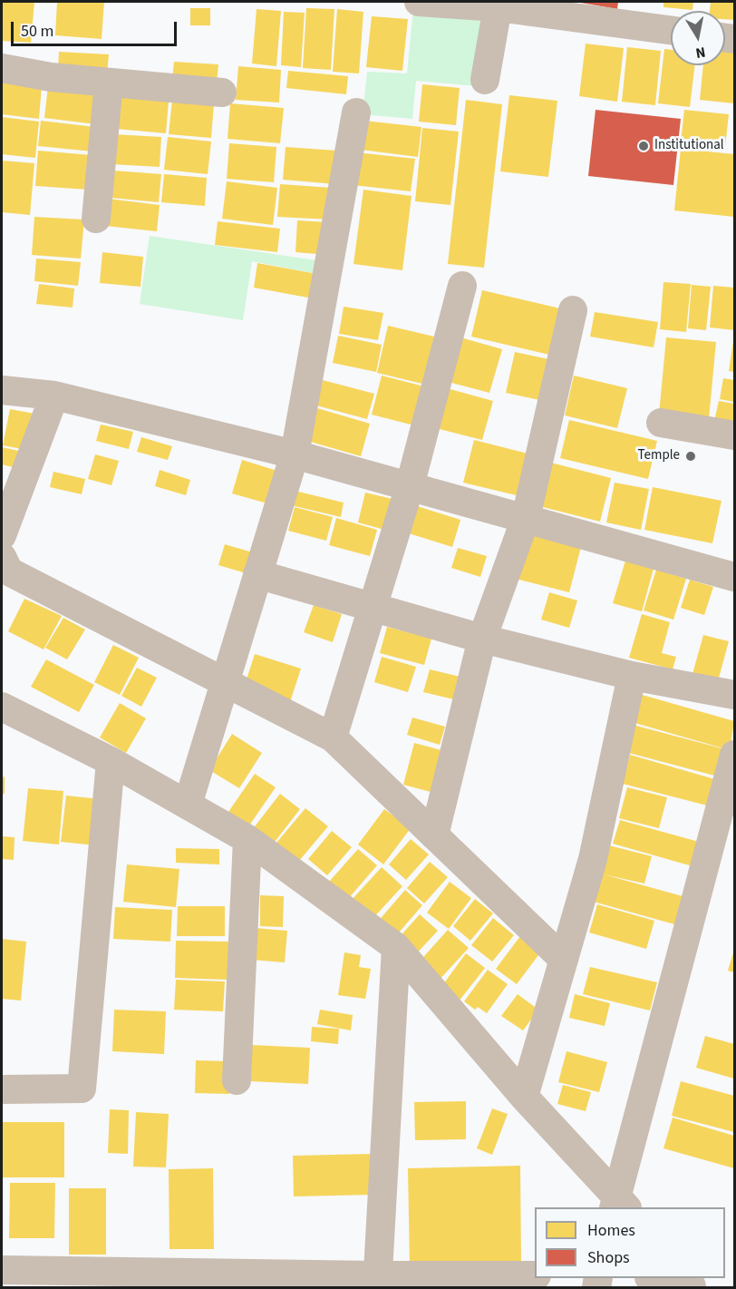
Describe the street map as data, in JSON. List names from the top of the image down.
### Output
{
  "places": ["Institutional", "Temple"],
  "legend": ["Homes", "Shops"],
  "scale_bar": "50 m",
  "north": "bottom"
}
